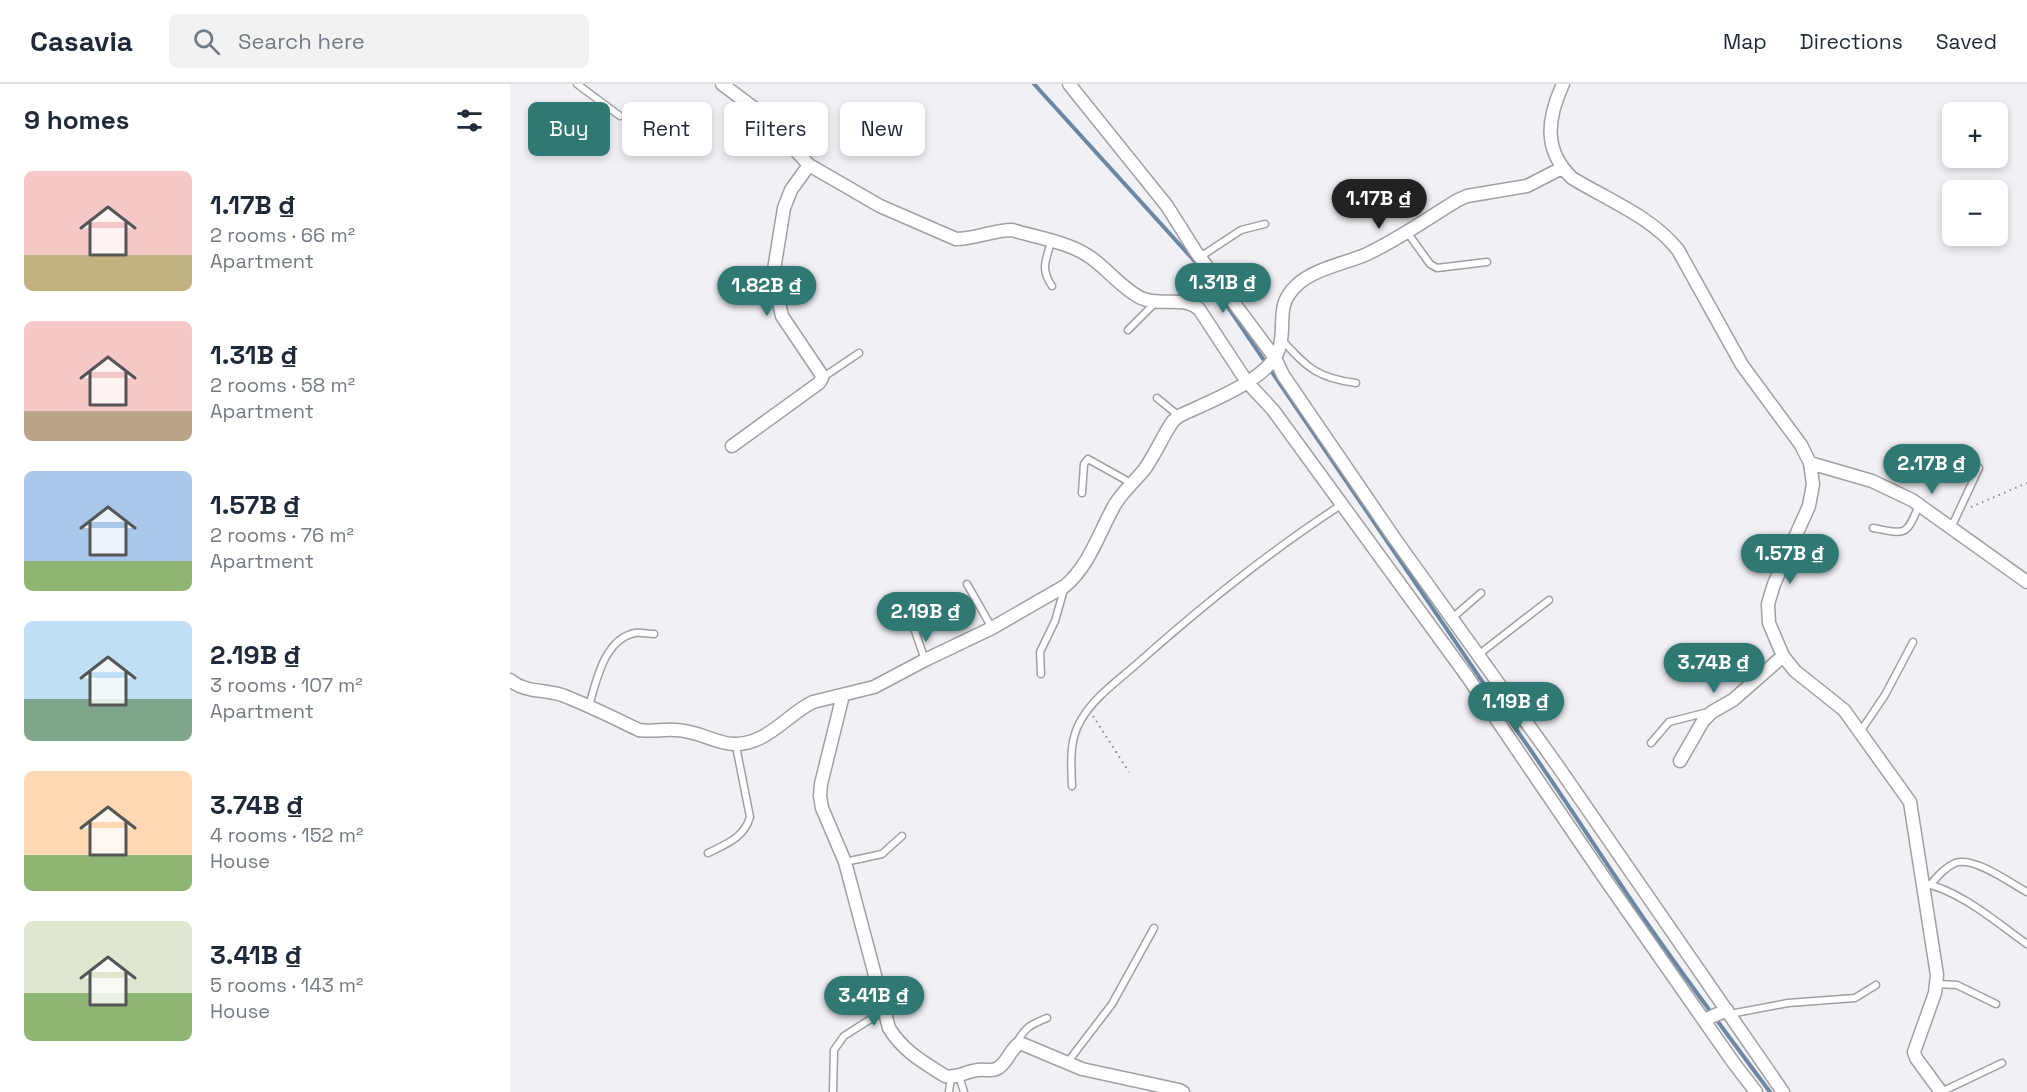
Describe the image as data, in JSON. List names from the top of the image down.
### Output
{
  "page": {
    "header": "Casavia",
    "search": "Search here",
    "nav": ["Map", "Directions", "Saved"],
    "heading": "9 homes",
    "map_buttons": ["+", "−"],
    "chip": [
      "Buy",
      "Rent",
      "Filters",
      "New"
    ],
    "list": [
      {
        "name": "1.17B ₫",
        "note": "2 rooms · 66 m² · Apartment"
      },
      {
        "name": "1.31B ₫",
        "note": "2 rooms · 58 m² · Apartment"
      },
      {
        "name": "1.57B ₫",
        "note": "2 rooms · 76 m² · Apartment"
      },
      {
        "name": "2.19B ₫",
        "note": "3 rooms · 107 m² · Apartment"
      },
      {
        "name": "3.74B ₫",
        "note": "4 rooms · 152 m² · House"
      },
      {
        "name": "3.41B ₫",
        "note": "5 rooms · 143 m² · House"
      }
    ],
    "price": [
      "1.17B ₫",
      "1.31B ₫",
      "1.82B ₫",
      "2.17B ₫",
      "1.57B ₫",
      "2.19B ₫",
      "3.74B ₫",
      "1.19B ₫",
      "3.41B ₫"
    ]
  }
}
